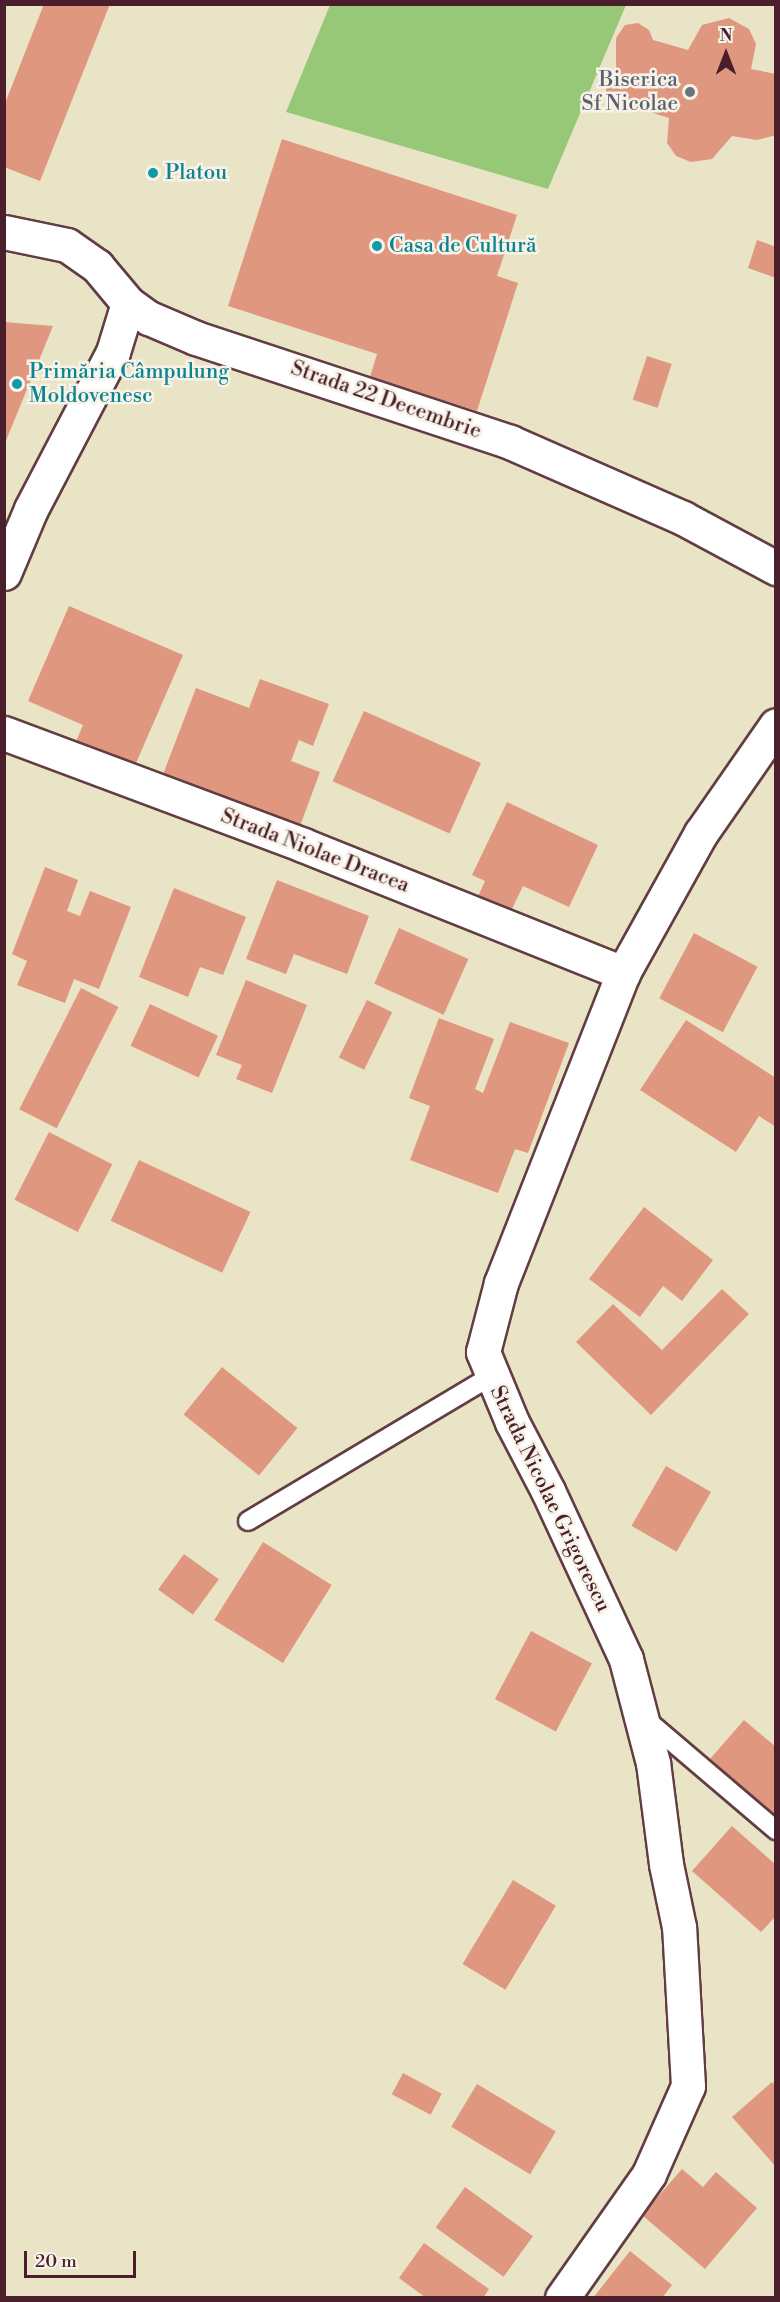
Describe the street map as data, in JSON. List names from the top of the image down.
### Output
{
  "streets": {
    "street": ["Strada 22 Decembrie", "Strada Niolae Dracea", "Strada Nicolae Grigorescu"]
  },
  "crossings": [
    ["Strada Niolae Dracea", "Strada Nicolae Grigorescu"]
  ],
  "places": [
    "Biserica Sf Nicolae",
    "Platou",
    "Casa de Cultură",
    "Primăria Câmpulung Moldovenesc"
  ],
  "scale_bar": "20 m",
  "north": "top"
}
